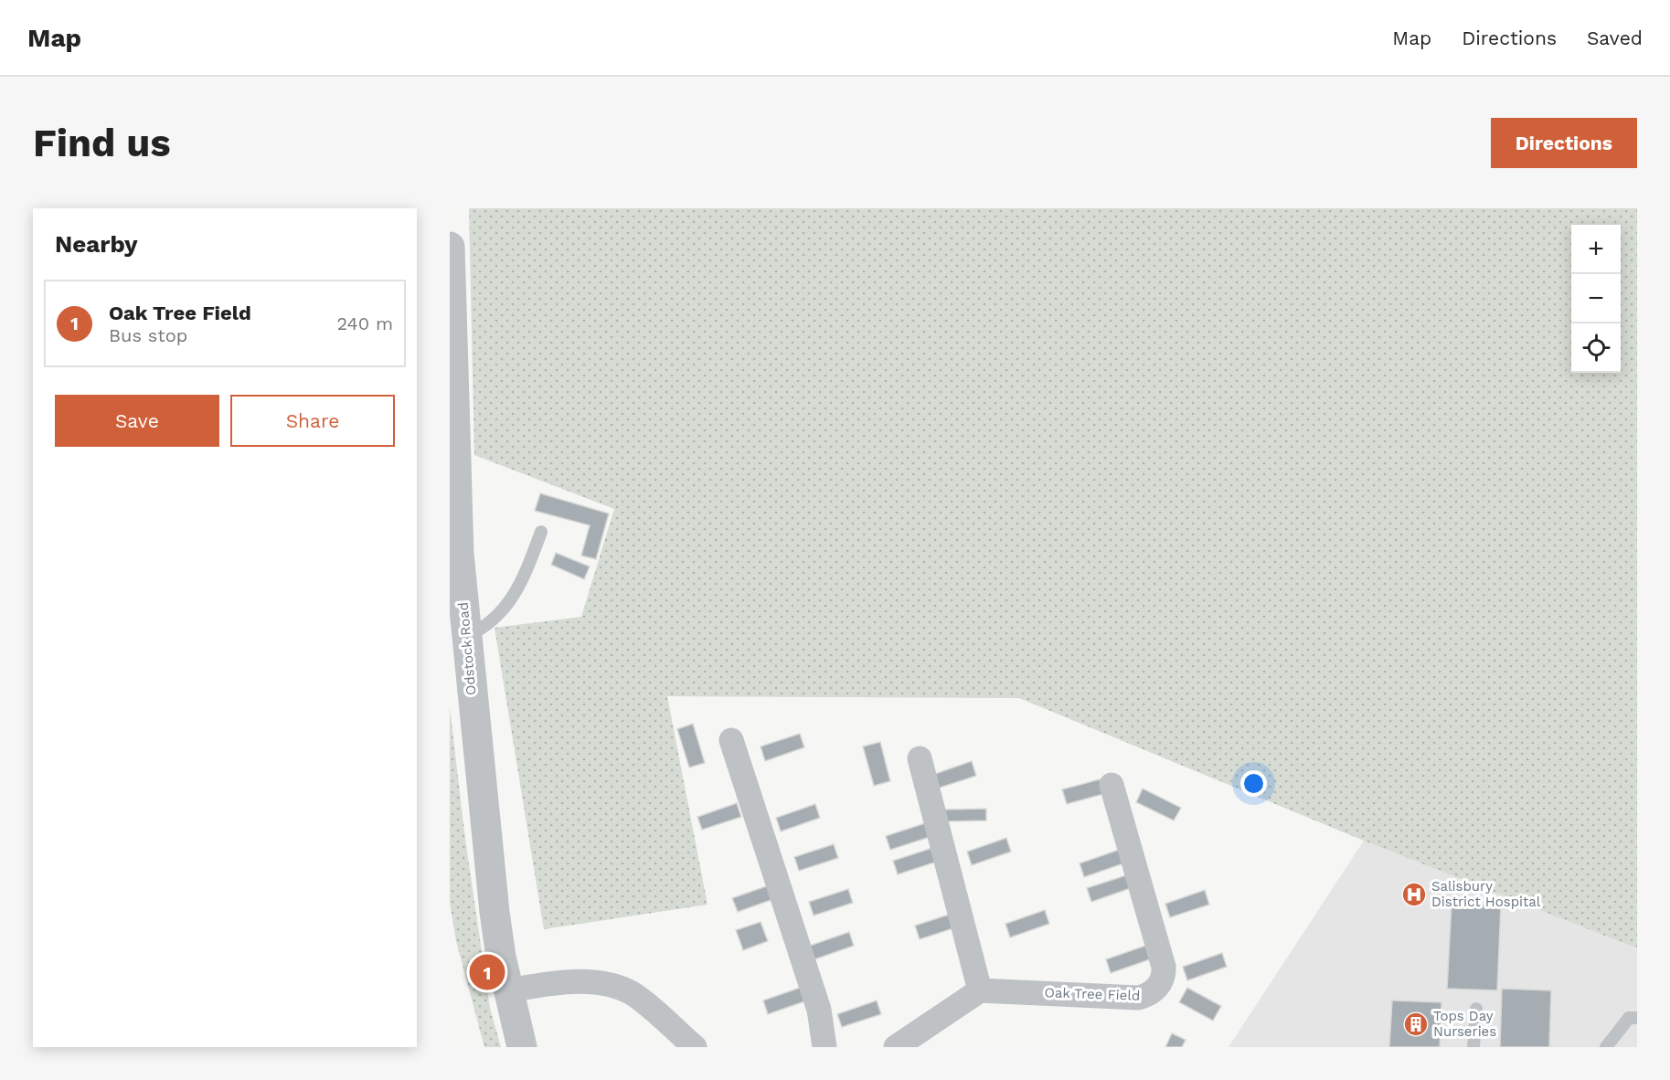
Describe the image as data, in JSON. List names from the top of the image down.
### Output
{
  "streets": {
    "street": ["Odstock Road", "Oak Tree Field"]
  },
  "places": {
    "hospital": ["Salisbury District Hospital"],
    "building": ["Tops Day Nurseries"]
  },
  "page": {
    "header": "Map",
    "nav": ["Map", "Directions", "Saved"],
    "buttons": [
      "Directions",
      ["Save", "Share"]
    ],
    "title": "Find us",
    "heading": "Nearby",
    "map_buttons": ["+", "−"],
    "list": [
      {
        "mark": "1",
        "name": "Oak Tree Field",
        "note": "Bus stop",
        "value": "240 m"
      }
    ],
    "pins": "1"
  }
}
